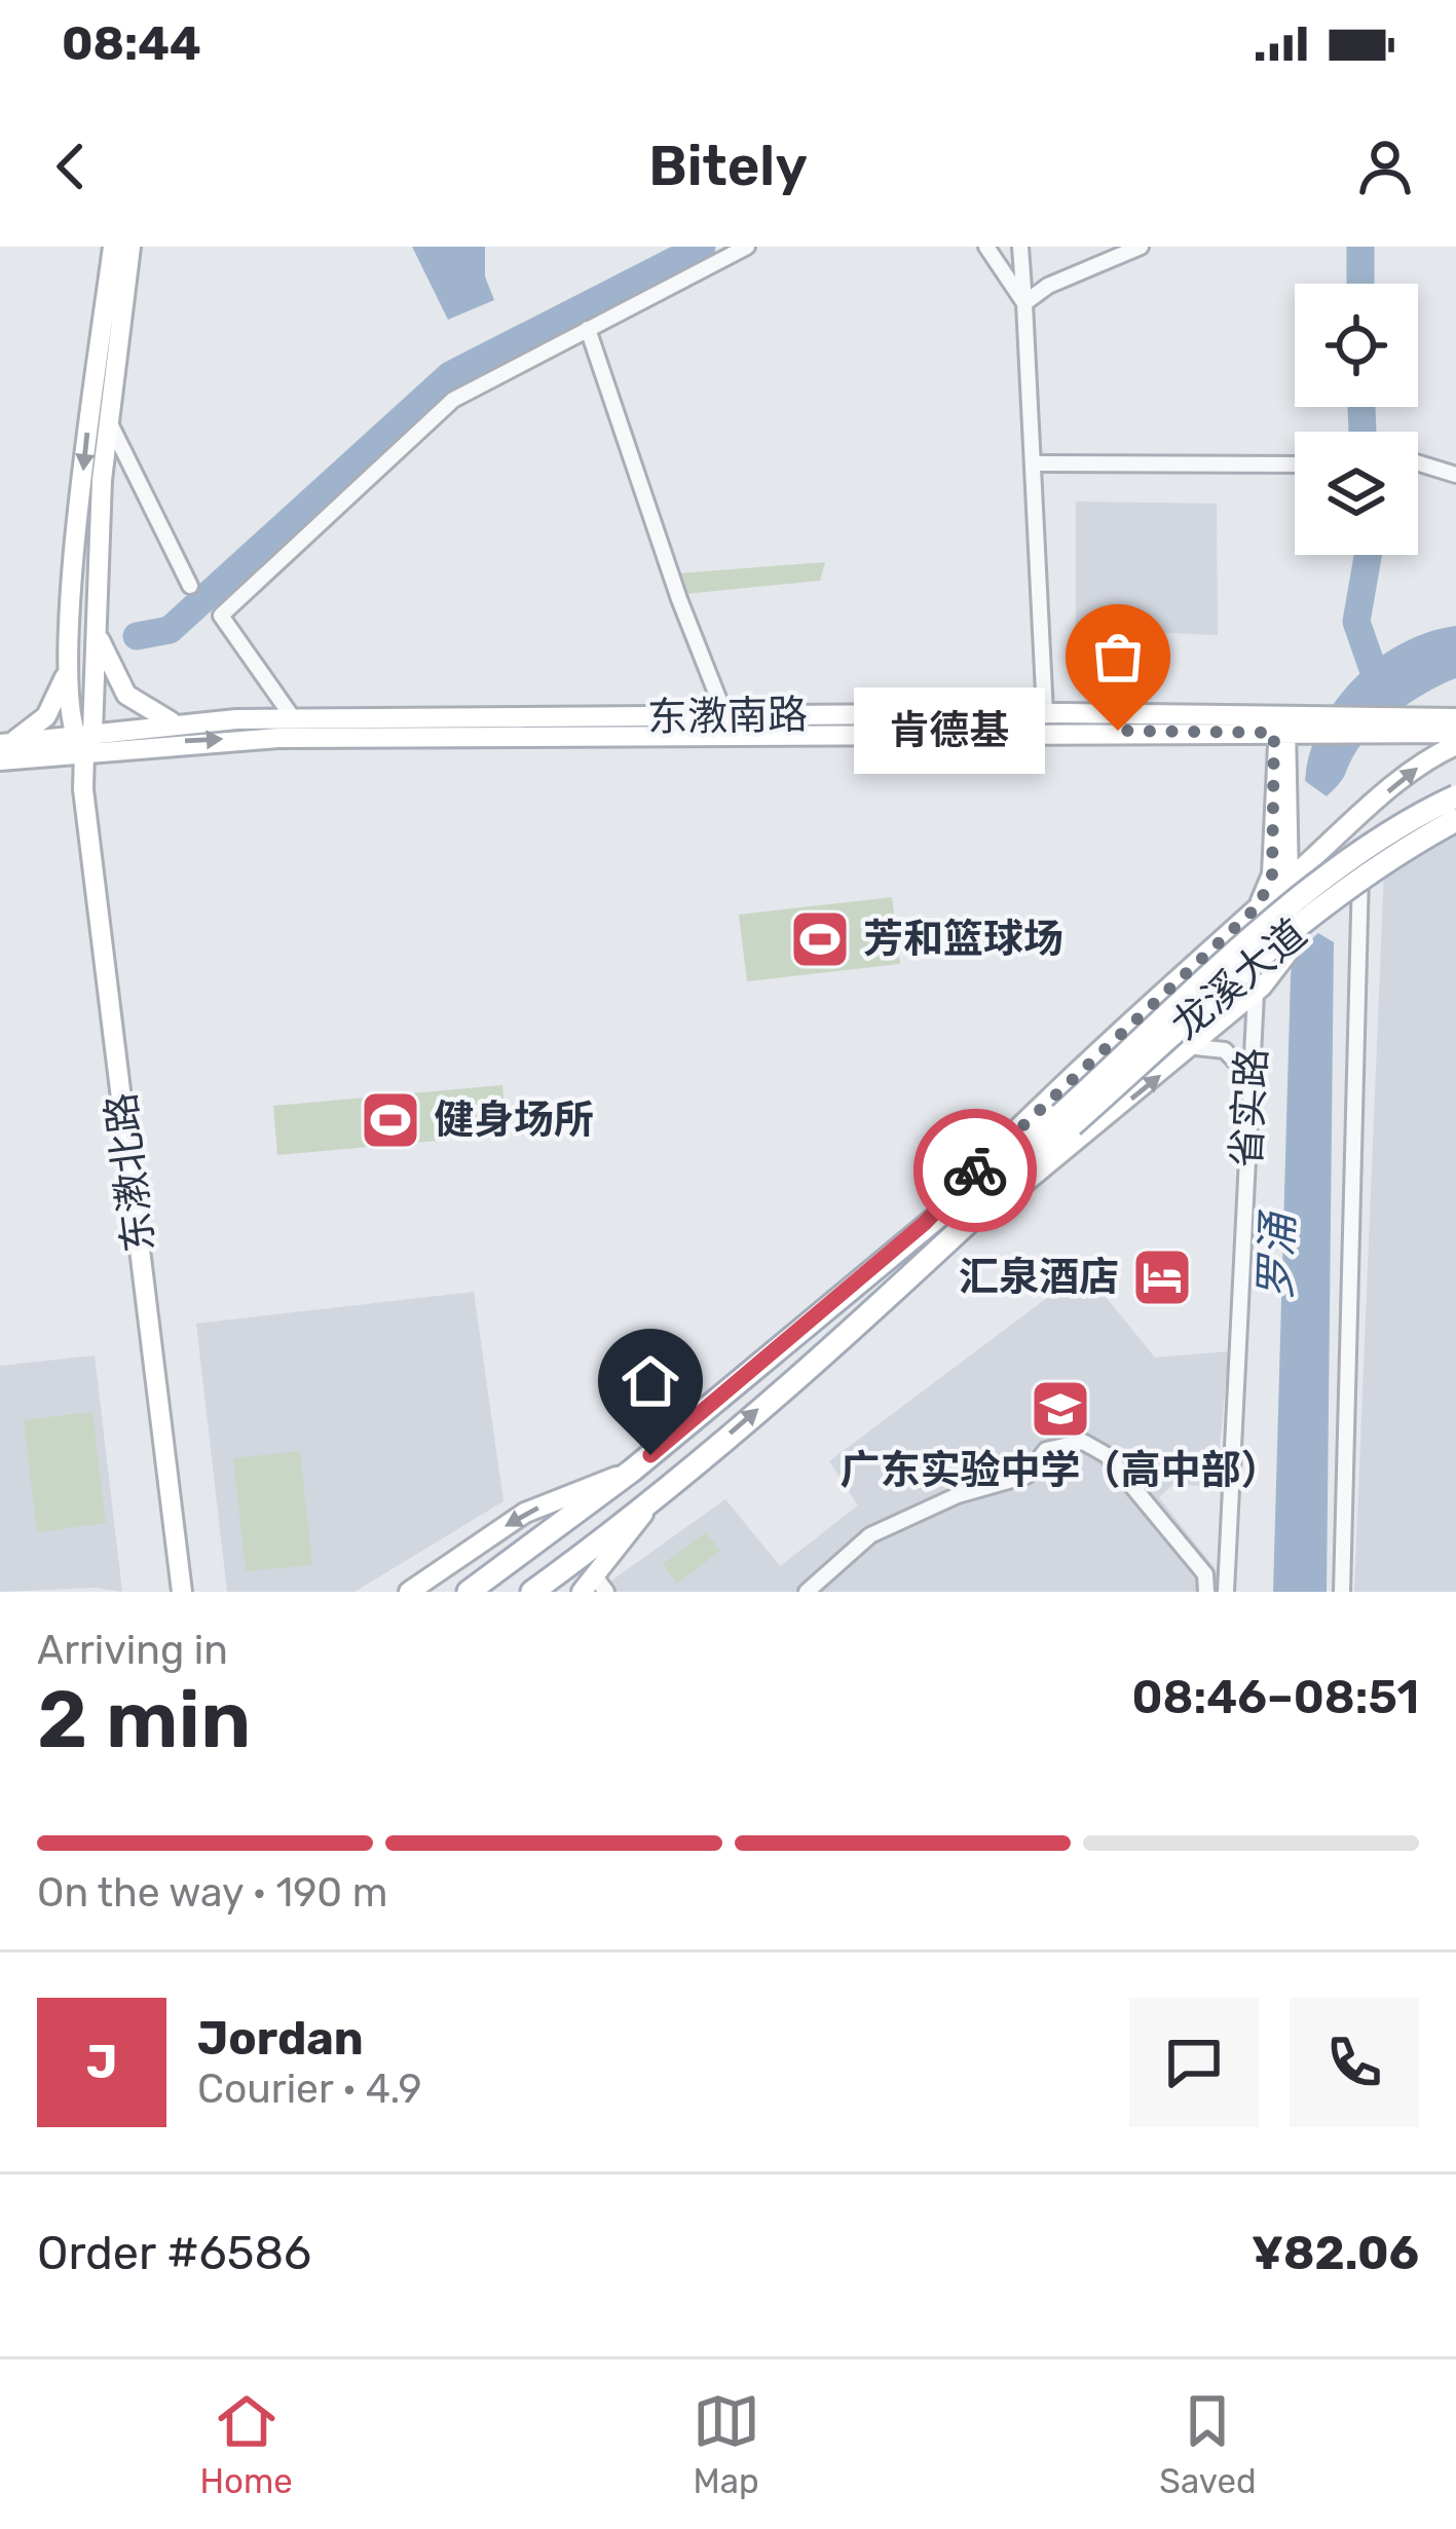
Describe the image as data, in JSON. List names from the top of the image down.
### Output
{
  "streets": {
    "main road": ["龙溪大道"],
    "street": ["东漖南路", "省实路", "东漖北路"]
  },
  "crossings": [
    ["东漖南路", "东漖北路"]
  ],
  "water": ["罗涌"],
  "places": {
    "other": ["肯德基"],
    "sports": ["芳和篮球场", "健身场所"],
    "hotel": ["汇泉酒店"],
    "school or university": ["广东实验中学（高中部）"]
  },
  "page": {
    "status": "08:44",
    "header": "Bitely",
    "bubble": "肯德基",
    "heading": ["2 min", "Arriving in", "08:46–08:51"],
    "panel": [
      "Jordan",
      "Courier · 4.9",
      "Order #6586",
      "¥82.06"
    ],
    "bar": "On the way · 190 m",
    "round": "J",
    "tabs": ["Home", "Map", "Saved"]
  }
}
